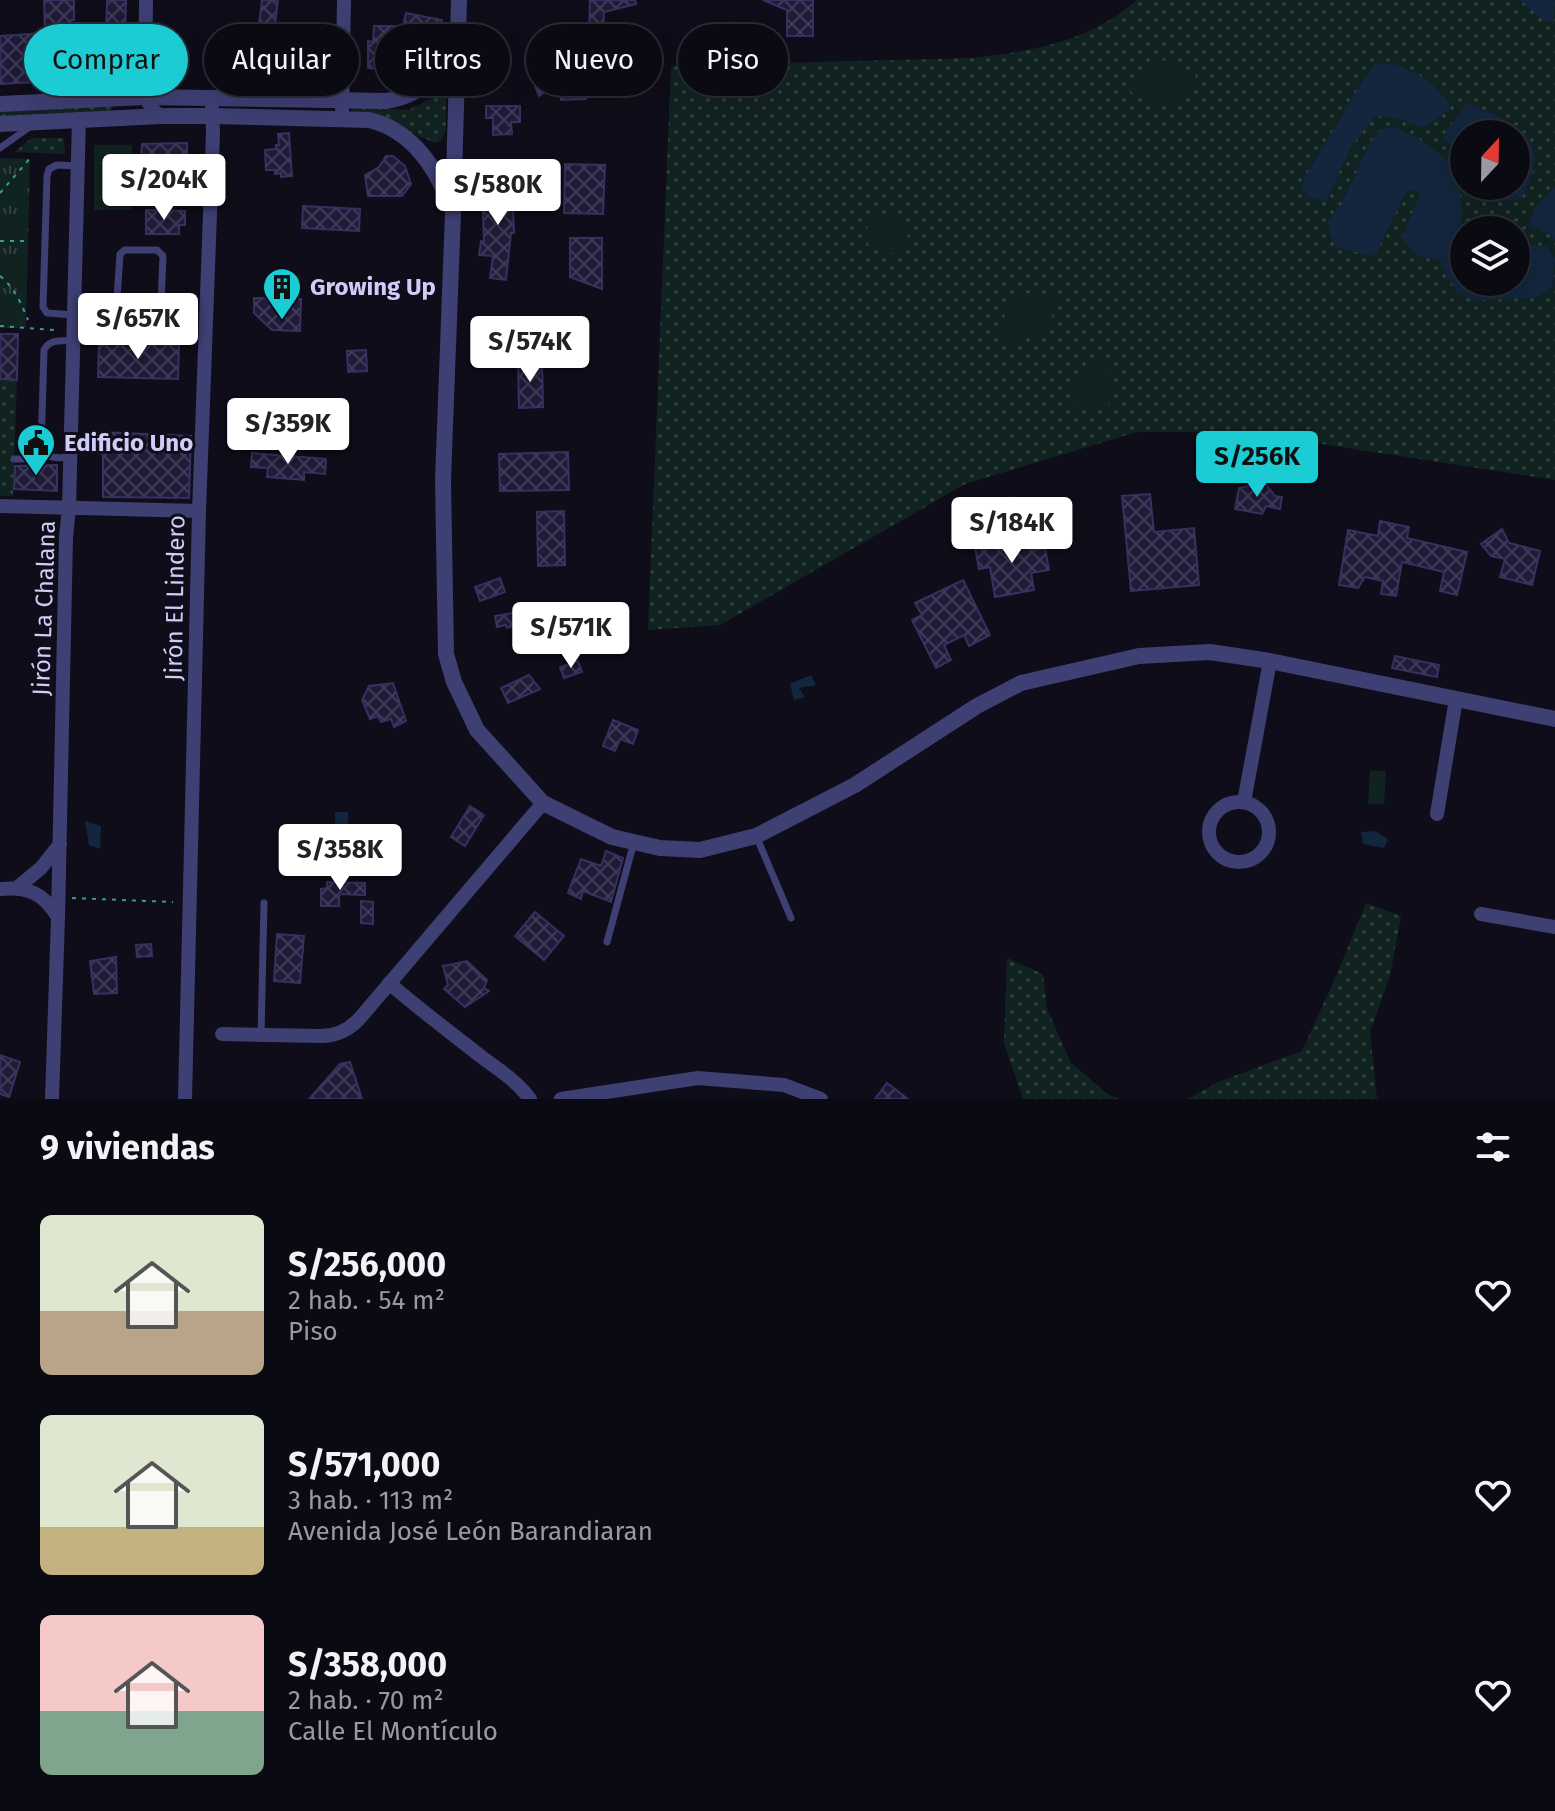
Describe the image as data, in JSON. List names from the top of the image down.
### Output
{
  "streets": {
    "street": ["Jirón El Lindero", "Jirón La Chalana"]
  },
  "places": {
    "building": ["Growing Up"],
    "public building": ["Edificio Uno"]
  },
  "north": "top",
  "page": {
    "chip": [
      "Comprar",
      "Alquilar",
      "Filtros",
      "Nuevo",
      "Piso"
    ],
    "price": [
      "S/204K",
      "S/580K",
      "S/657K",
      "S/574K",
      "S/359K",
      "S/256K",
      "S/184K",
      "S/571K",
      "S/358K"
    ],
    "heading": "9 viviendas",
    "list": [
      {
        "name": "S/256,000",
        "note": "2 hab. · 54 m² · Piso"
      },
      {
        "name": "S/571,000",
        "note": "3 hab. · 113 m² · Avenida José León Barandiaran"
      },
      {
        "name": "S/358,000",
        "note": "2 hab. · 70 m² · Calle El Montículo"
      }
    ]
  }
}
